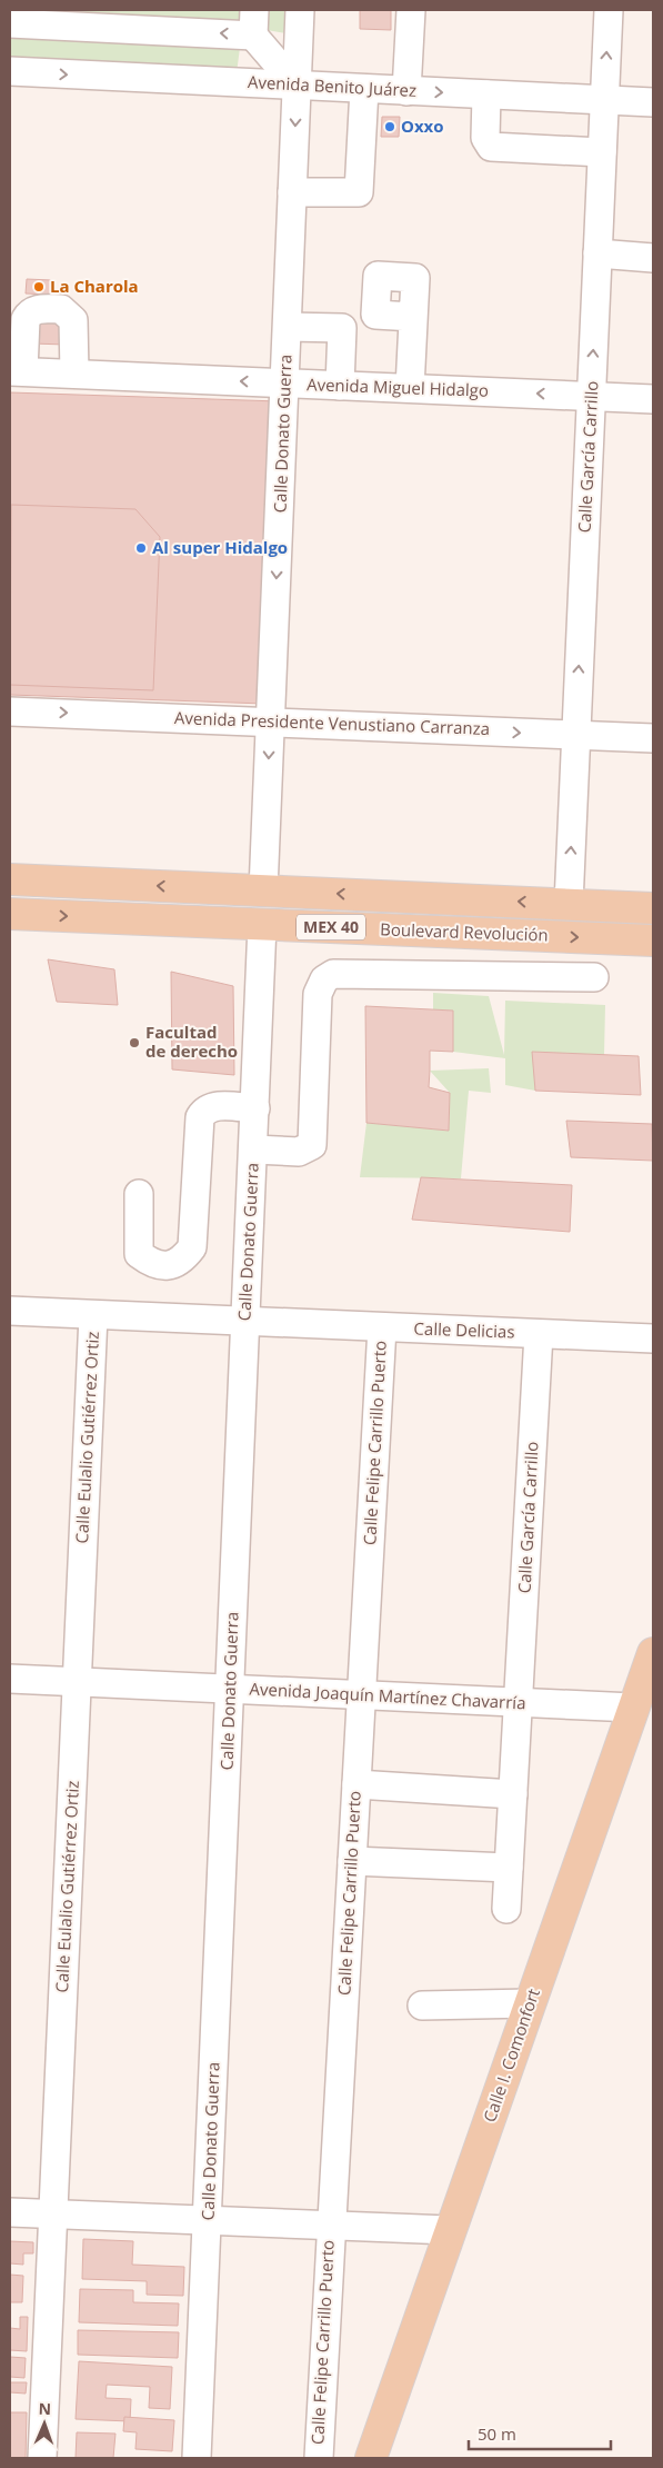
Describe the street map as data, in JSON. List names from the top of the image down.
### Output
{
  "streets": {
    "main road": ["MEX 40", "Boulevard Revolución", "Calle I. Comonfort"],
    "street": [
      "Avenida Benito Juárez",
      "Avenida Miguel Hidalgo",
      "Calle Donato Guerra",
      "Calle García Carrillo",
      "Avenida Presidente Venustiano Carranza",
      "Calle Delicias",
      "Calle Eulalio Gutiérrez Ortiz",
      "Calle Felipe Carrillo Puerto",
      "Avenida Joaquín Martínez Chavarría"
    ]
  },
  "crossings": [
    ["Avenida Benito Juárez", "Calle Donato Guerra"],
    ["Avenida Benito Juárez", "Calle García Carrillo"],
    ["Avenida Miguel Hidalgo", "Calle Donato Guerra"],
    ["Avenida Miguel Hidalgo", "Calle García Carrillo"],
    ["Calle Donato Guerra", "Avenida Presidente Venustiano Carranza"],
    ["Calle Donato Guerra", "MEX 40"],
    ["Calle Donato Guerra", "Boulevard Revolución"],
    ["Calle Donato Guerra", "Calle Delicias"],
    ["Calle Donato Guerra", "Avenida Joaquín Martínez Chavarría"],
    ["Calle García Carrillo", "Avenida Presidente Venustiano Carranza"],
    ["Calle García Carrillo", "MEX 40"],
    ["Calle García Carrillo", "Calle Delicias"],
    ["Calle García Carrillo", "Avenida Joaquín Martínez Chavarría"],
    ["Calle Delicias", "Calle Eulalio Gutiérrez Ortiz"],
    ["Calle Delicias", "Calle Felipe Carrillo Puerto"],
    ["Calle Eulalio Gutiérrez Ortiz", "Avenida Joaquín Martínez Chavarría"],
    ["Calle Felipe Carrillo Puerto", "Avenida Joaquín Martínez Chavarría"],
    ["Avenida Joaquín Martínez Chavarría", "Calle I. Comonfort"]
  ],
  "one_way": ["Avenida Miguel Hidalgo", "Calle García Carrillo", "Avenida Presidente Venustiano Carranza"],
  "places": [
    "Oxxo",
    "La Charola",
    "Al super Hidalgo",
    "Facultad de derecho"
  ],
  "scale_bar": "50 m",
  "north": "top"
}
